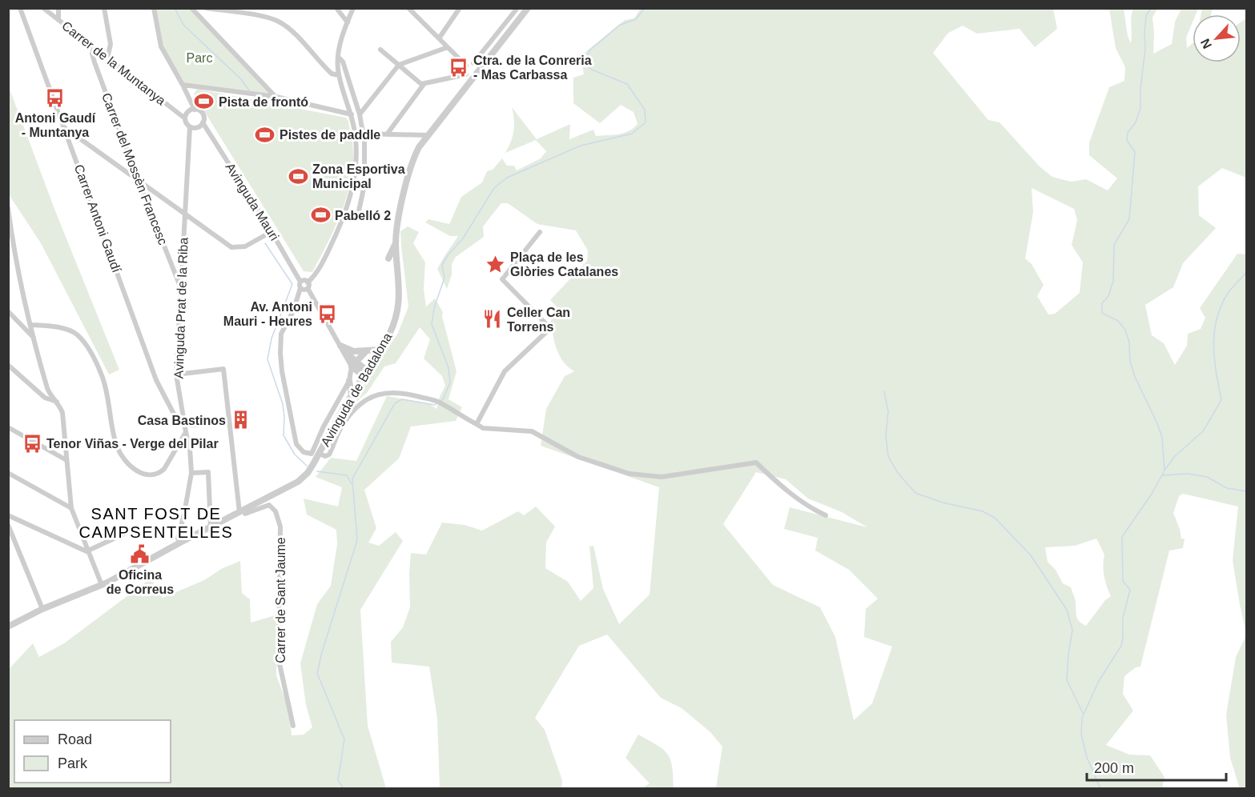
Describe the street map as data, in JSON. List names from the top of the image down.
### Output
{
  "streets": {
    "street": [
      "Carrer de la Muntanya",
      "Carrer del Mossèn Francesc",
      "Avinguda Mauri",
      "Carrer Antoni Gaudí",
      "Avinguda Prat de la Riba",
      "Avinguda de Badalona",
      "Carrer de Sant Jaume"
    ]
  },
  "crossings": [
    ["Carrer de la Muntanya", "Carrer del Mossèn Francesc"],
    ["Carrer de la Muntanya", "Avinguda Mauri"],
    ["Carrer de la Muntanya", "Avinguda Prat de la Riba"],
    ["Carrer del Mossèn Francesc", "Avinguda Prat de la Riba"],
    ["Avinguda Mauri", "Avinguda Prat de la Riba"],
    ["Carrer Antoni Gaudí", "Avinguda Prat de la Riba"],
    ["Avinguda Prat de la Riba", "Avinguda de Badalona"],
    ["Avinguda de Badalona", "Carrer de Sant Jaume"]
  ],
  "districts": ["SANT FOST DE CAMPSENTELLES"],
  "parks": ["Parc"],
  "places": {
    "bus stop": [
      "Ctra. de la Conreria - Mas Carbassa",
      "Antoni Gaudí - Muntanya",
      "Av. Antoni Mauri - Heures",
      "Tenor Viñas - Verge del Pilar"
    ],
    "sports": [
      "Pista de frontó",
      "Pistes de paddle",
      "Zona Esportiva Municipal",
      "Pabelló 2"
    ],
    "place": ["Plaça de les Glòries Catalanes"],
    "restaurant": ["Celler Can Torrens"],
    "building": ["Casa Bastinos"],
    "public building": ["Oficina de Correus"]
  },
  "legend": ["Road", "Park"],
  "scale_bar": "200 m",
  "north": "bottom left"
}
